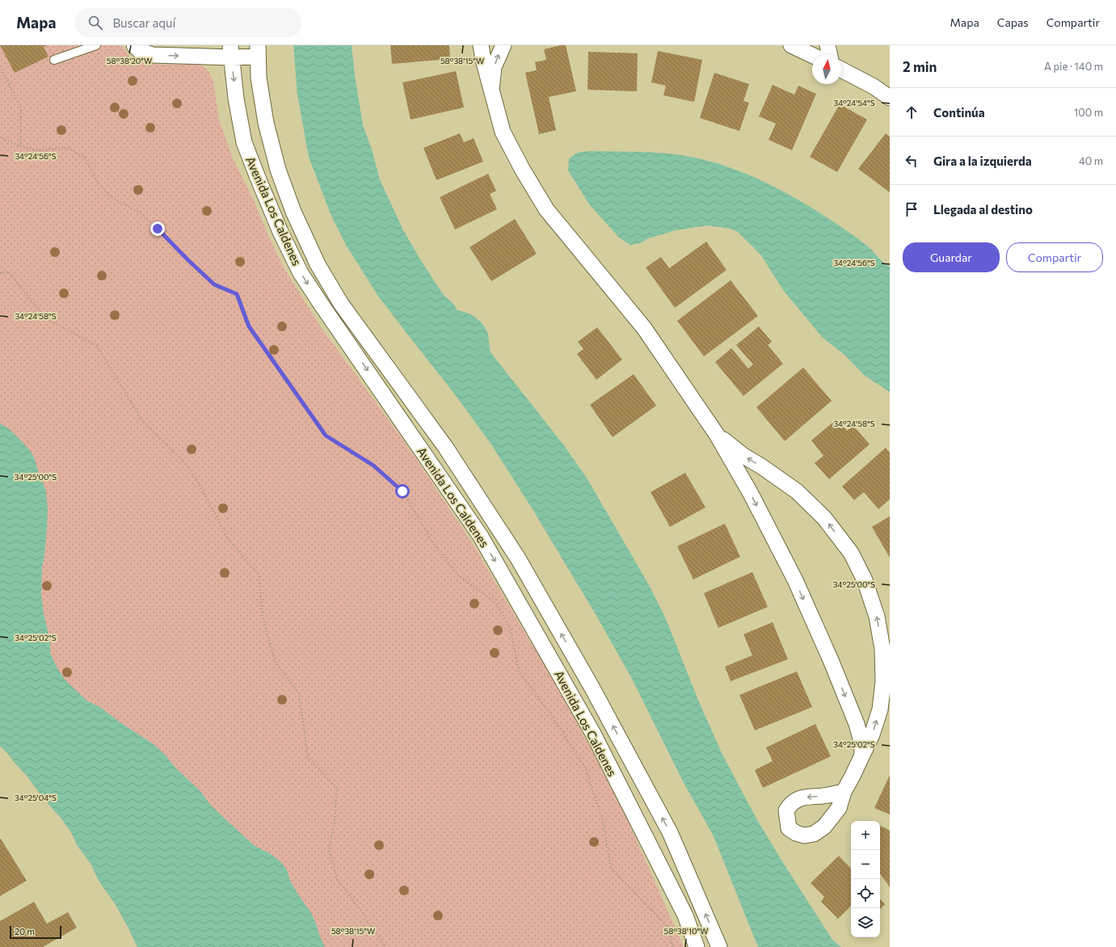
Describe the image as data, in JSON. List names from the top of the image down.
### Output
{
  "streets": {
    "street": ["Avenida Los Caldenes"]
  },
  "scale_bar": "20 m",
  "north": "top",
  "page": {
    "header": "Mapa",
    "search": "Buscar aquí",
    "nav": ["Mapa", "Capas", "Compartir"],
    "heading": ["2 min", "A pie · 140 m"],
    "list": [
      ["Continúa", "100 m"],
      ["Gira a la izquierda", "40 m"],
      "Llegada al destino"
    ],
    "buttons": ["Guardar", "Compartir"],
    "map_buttons": ["+", "−"],
    "scale": "20 m"
  },
  "coordinates": [
    "58°38'20\"W",
    "58°38'15\"W",
    "34°24'54\"S",
    "34°24'56\"S",
    "34°24'58\"S",
    "34°25'00\"S",
    "34°25'02\"S",
    "34°25'04\"S",
    "58°38'10\"W"
  ]
}
